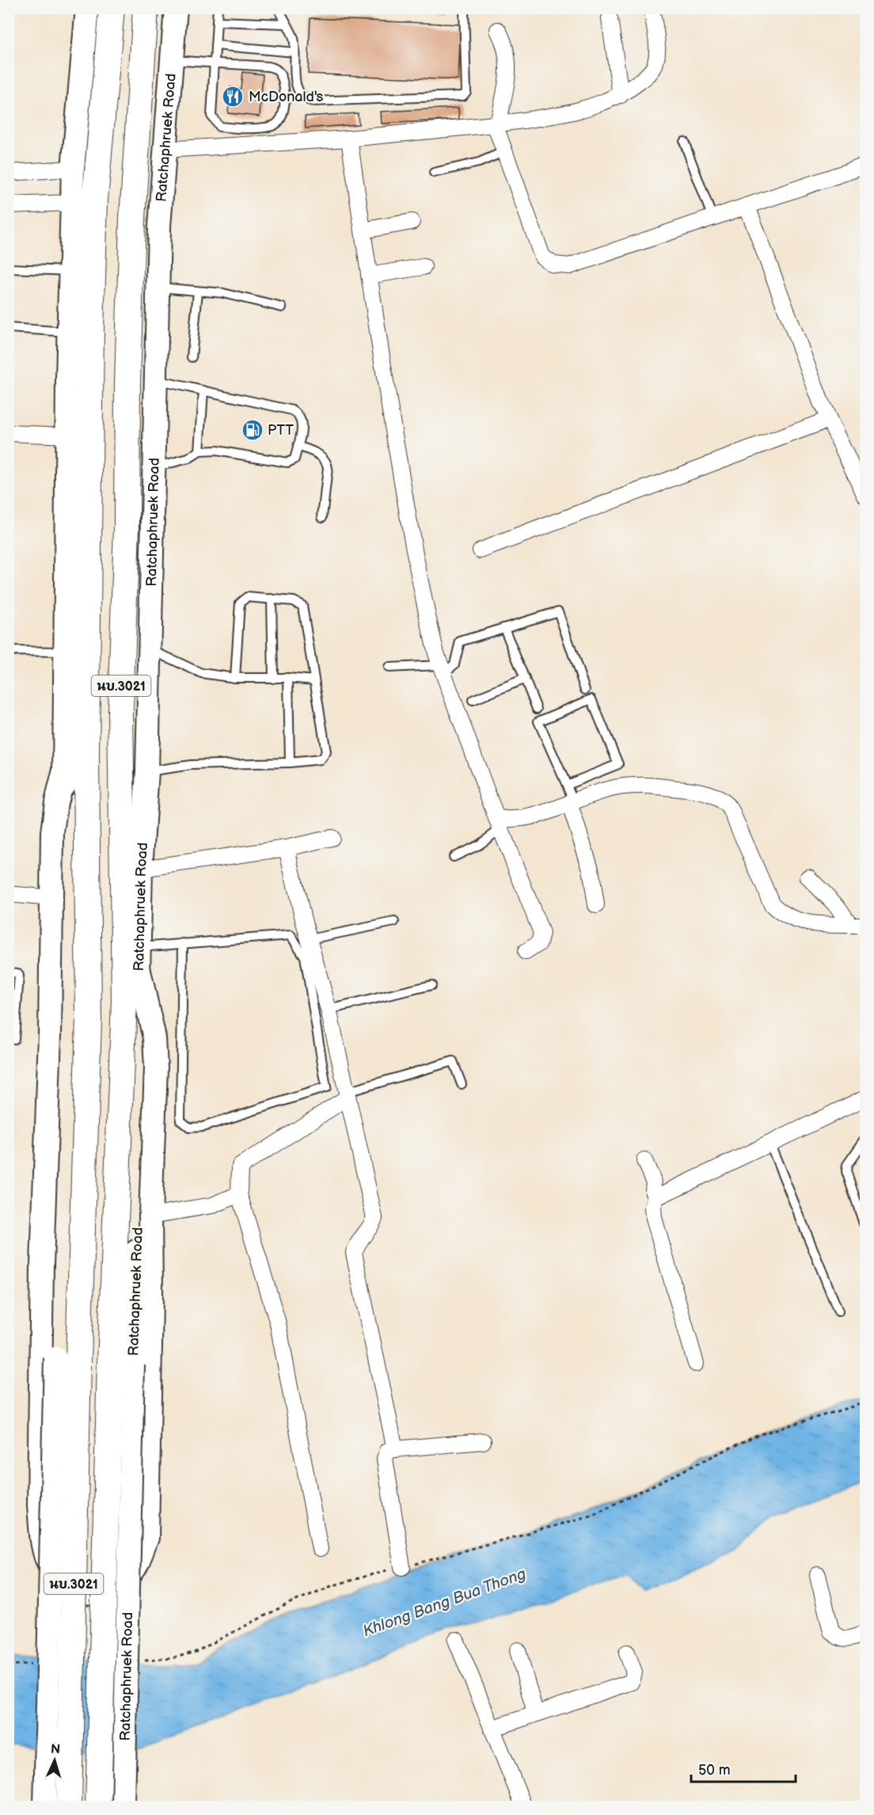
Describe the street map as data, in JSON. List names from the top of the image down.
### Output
{
  "streets": {
    "main road": ["Ratchaphruek Road", "นบ.3021"]
  },
  "water": ["Khlong Bang Bua Thong"],
  "places": {
    "restaurant": ["McDonald's"],
    "fuel station": ["PTT"]
  },
  "scale_bar": "50 m",
  "north": "top"
}
